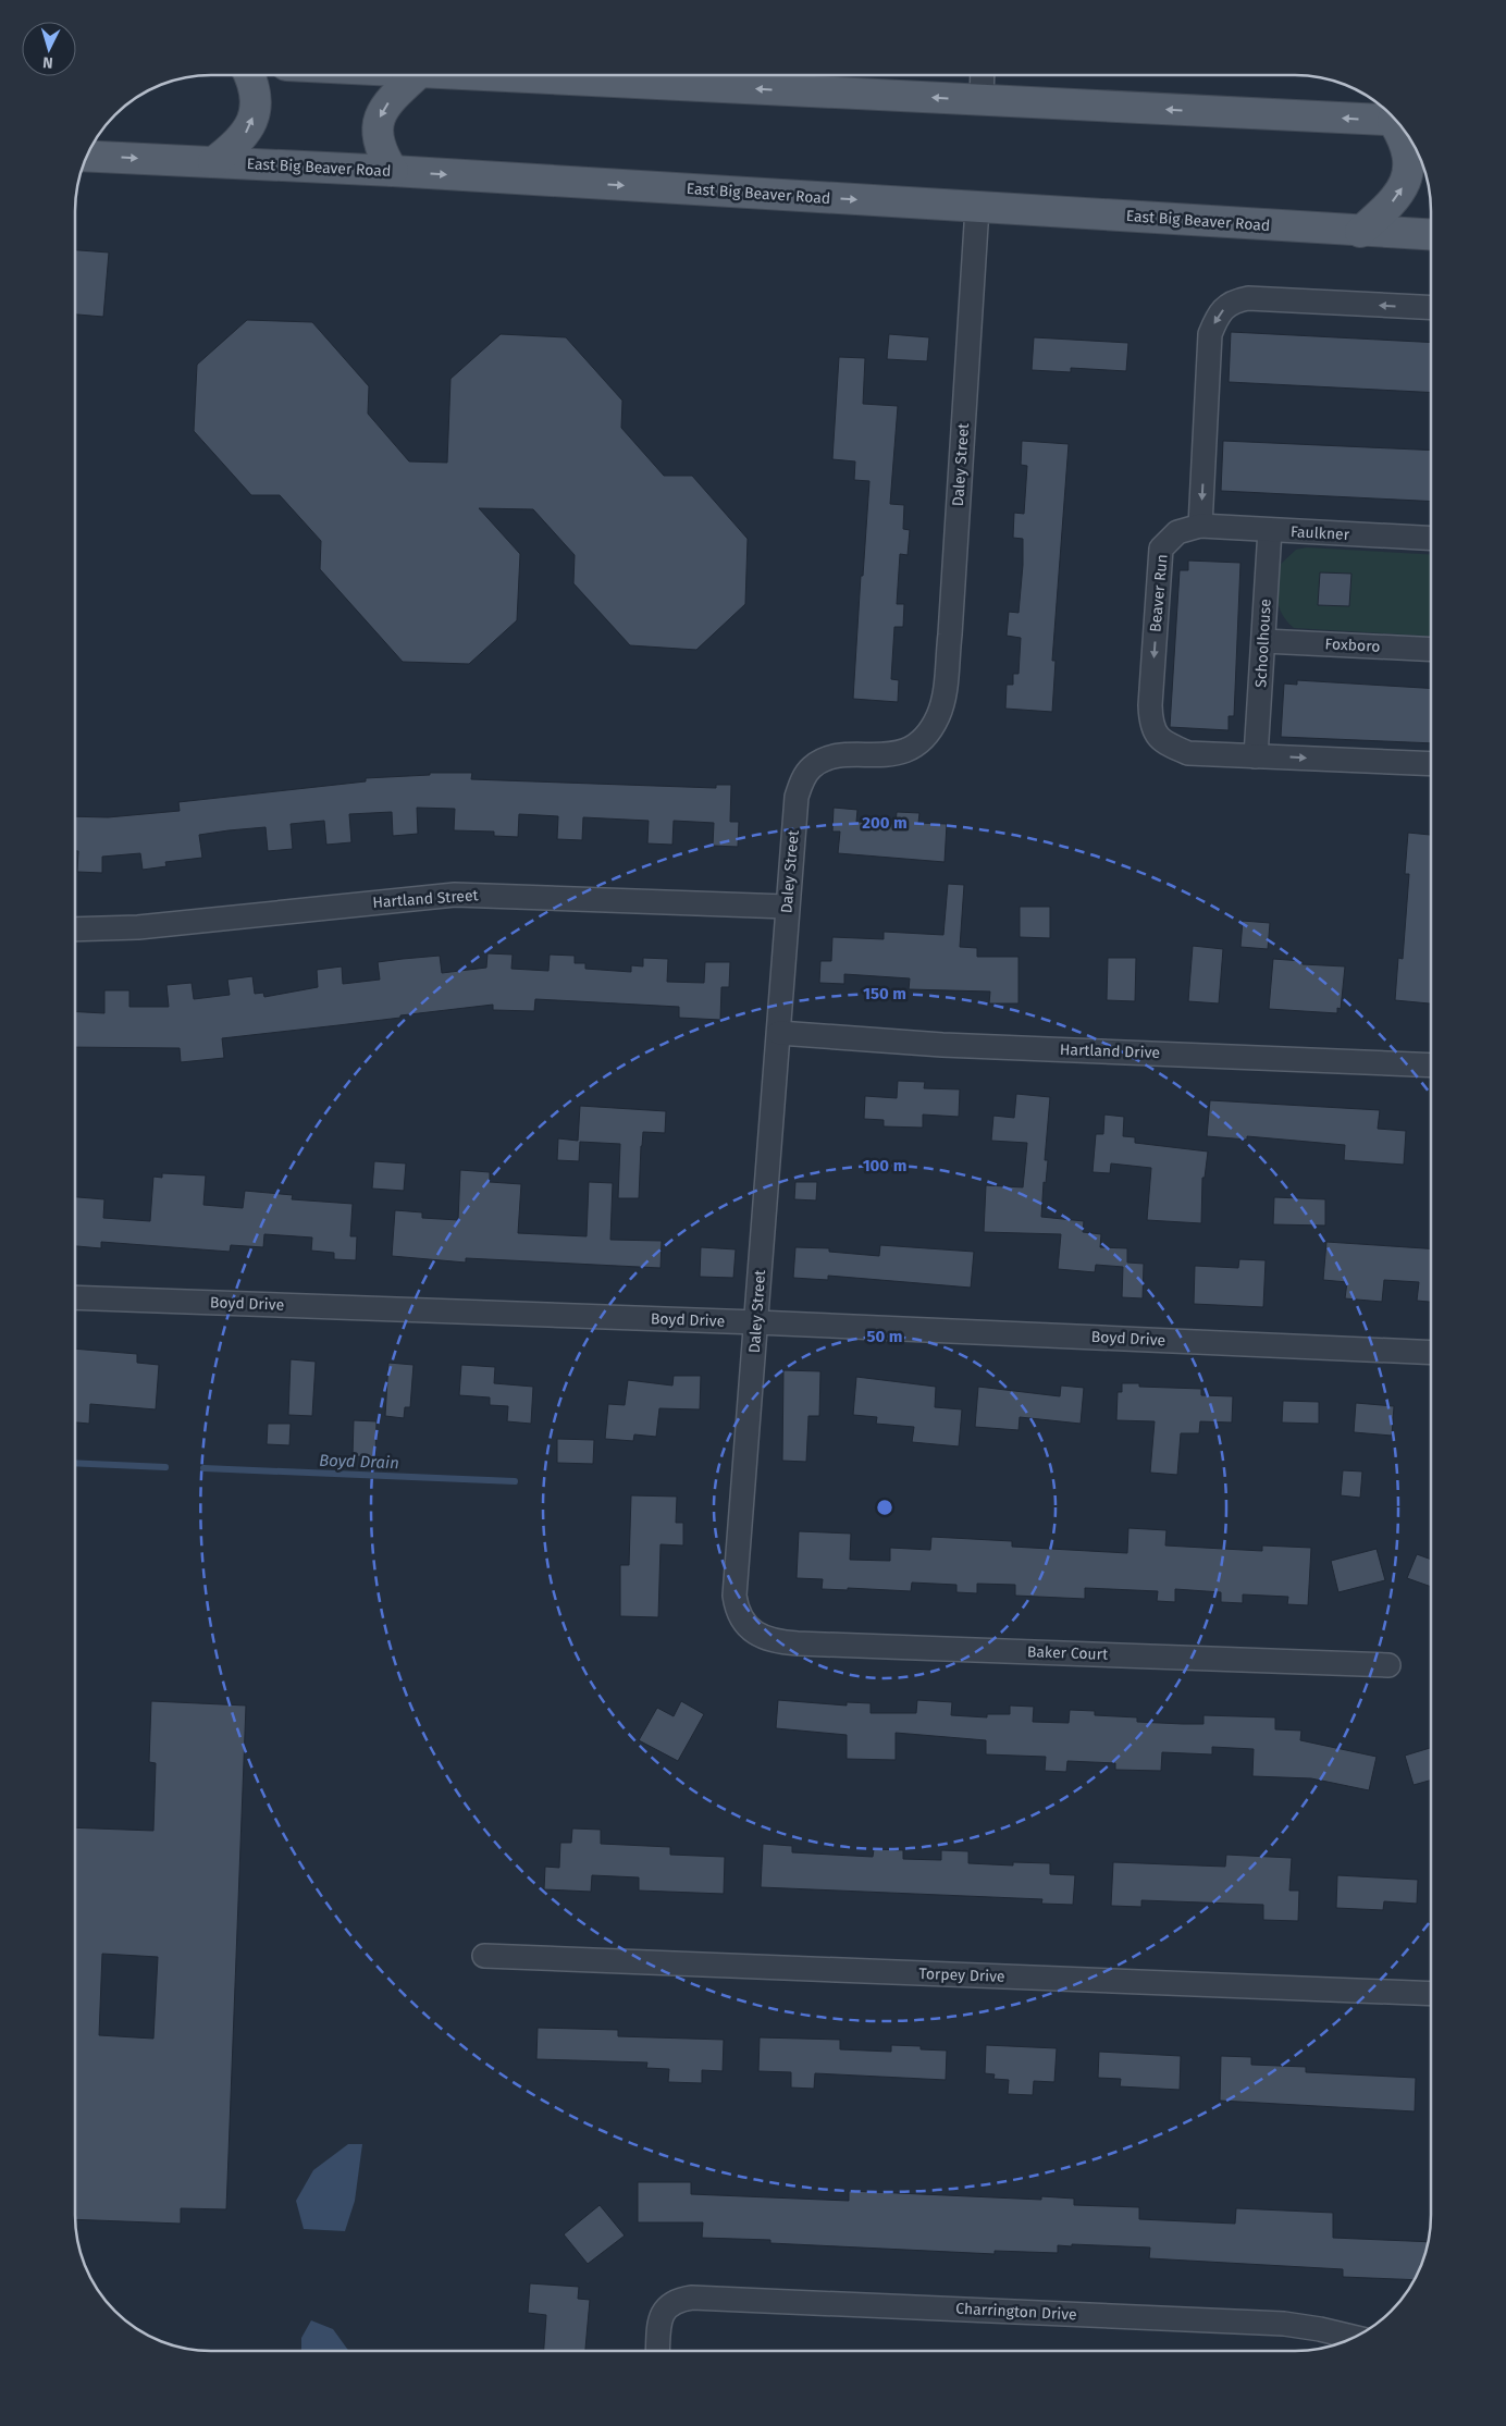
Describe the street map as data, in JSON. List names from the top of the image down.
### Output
{
  "streets": {
    "main road": ["East Big Beaver Road"],
    "street": [
      "Daley Street",
      "Faulkner",
      "Beaver Run",
      "Schoolhouse",
      "Foxboro",
      "Hartland Street",
      "Hartland Drive",
      "Boyd Drive",
      "Baker Court",
      "Torpey Drive",
      "Charrington Drive"
    ]
  },
  "crossings": [
    ["East Big Beaver Road", "Daley Street"],
    ["Daley Street", "Hartland Street"],
    ["Daley Street", "Hartland Drive"],
    ["Daley Street", "Boyd Drive"],
    ["Daley Street", "Baker Court"],
    ["Faulkner", "Beaver Run"],
    ["Faulkner", "Schoolhouse"],
    ["Beaver Run", "Schoolhouse"],
    ["Schoolhouse", "Foxboro"]
  ],
  "water": ["Boyd Drain"],
  "north": "bottom",
  "rings": [
    "200 m",
    "150 m",
    "100 m",
    "50 m"
  ]
}
